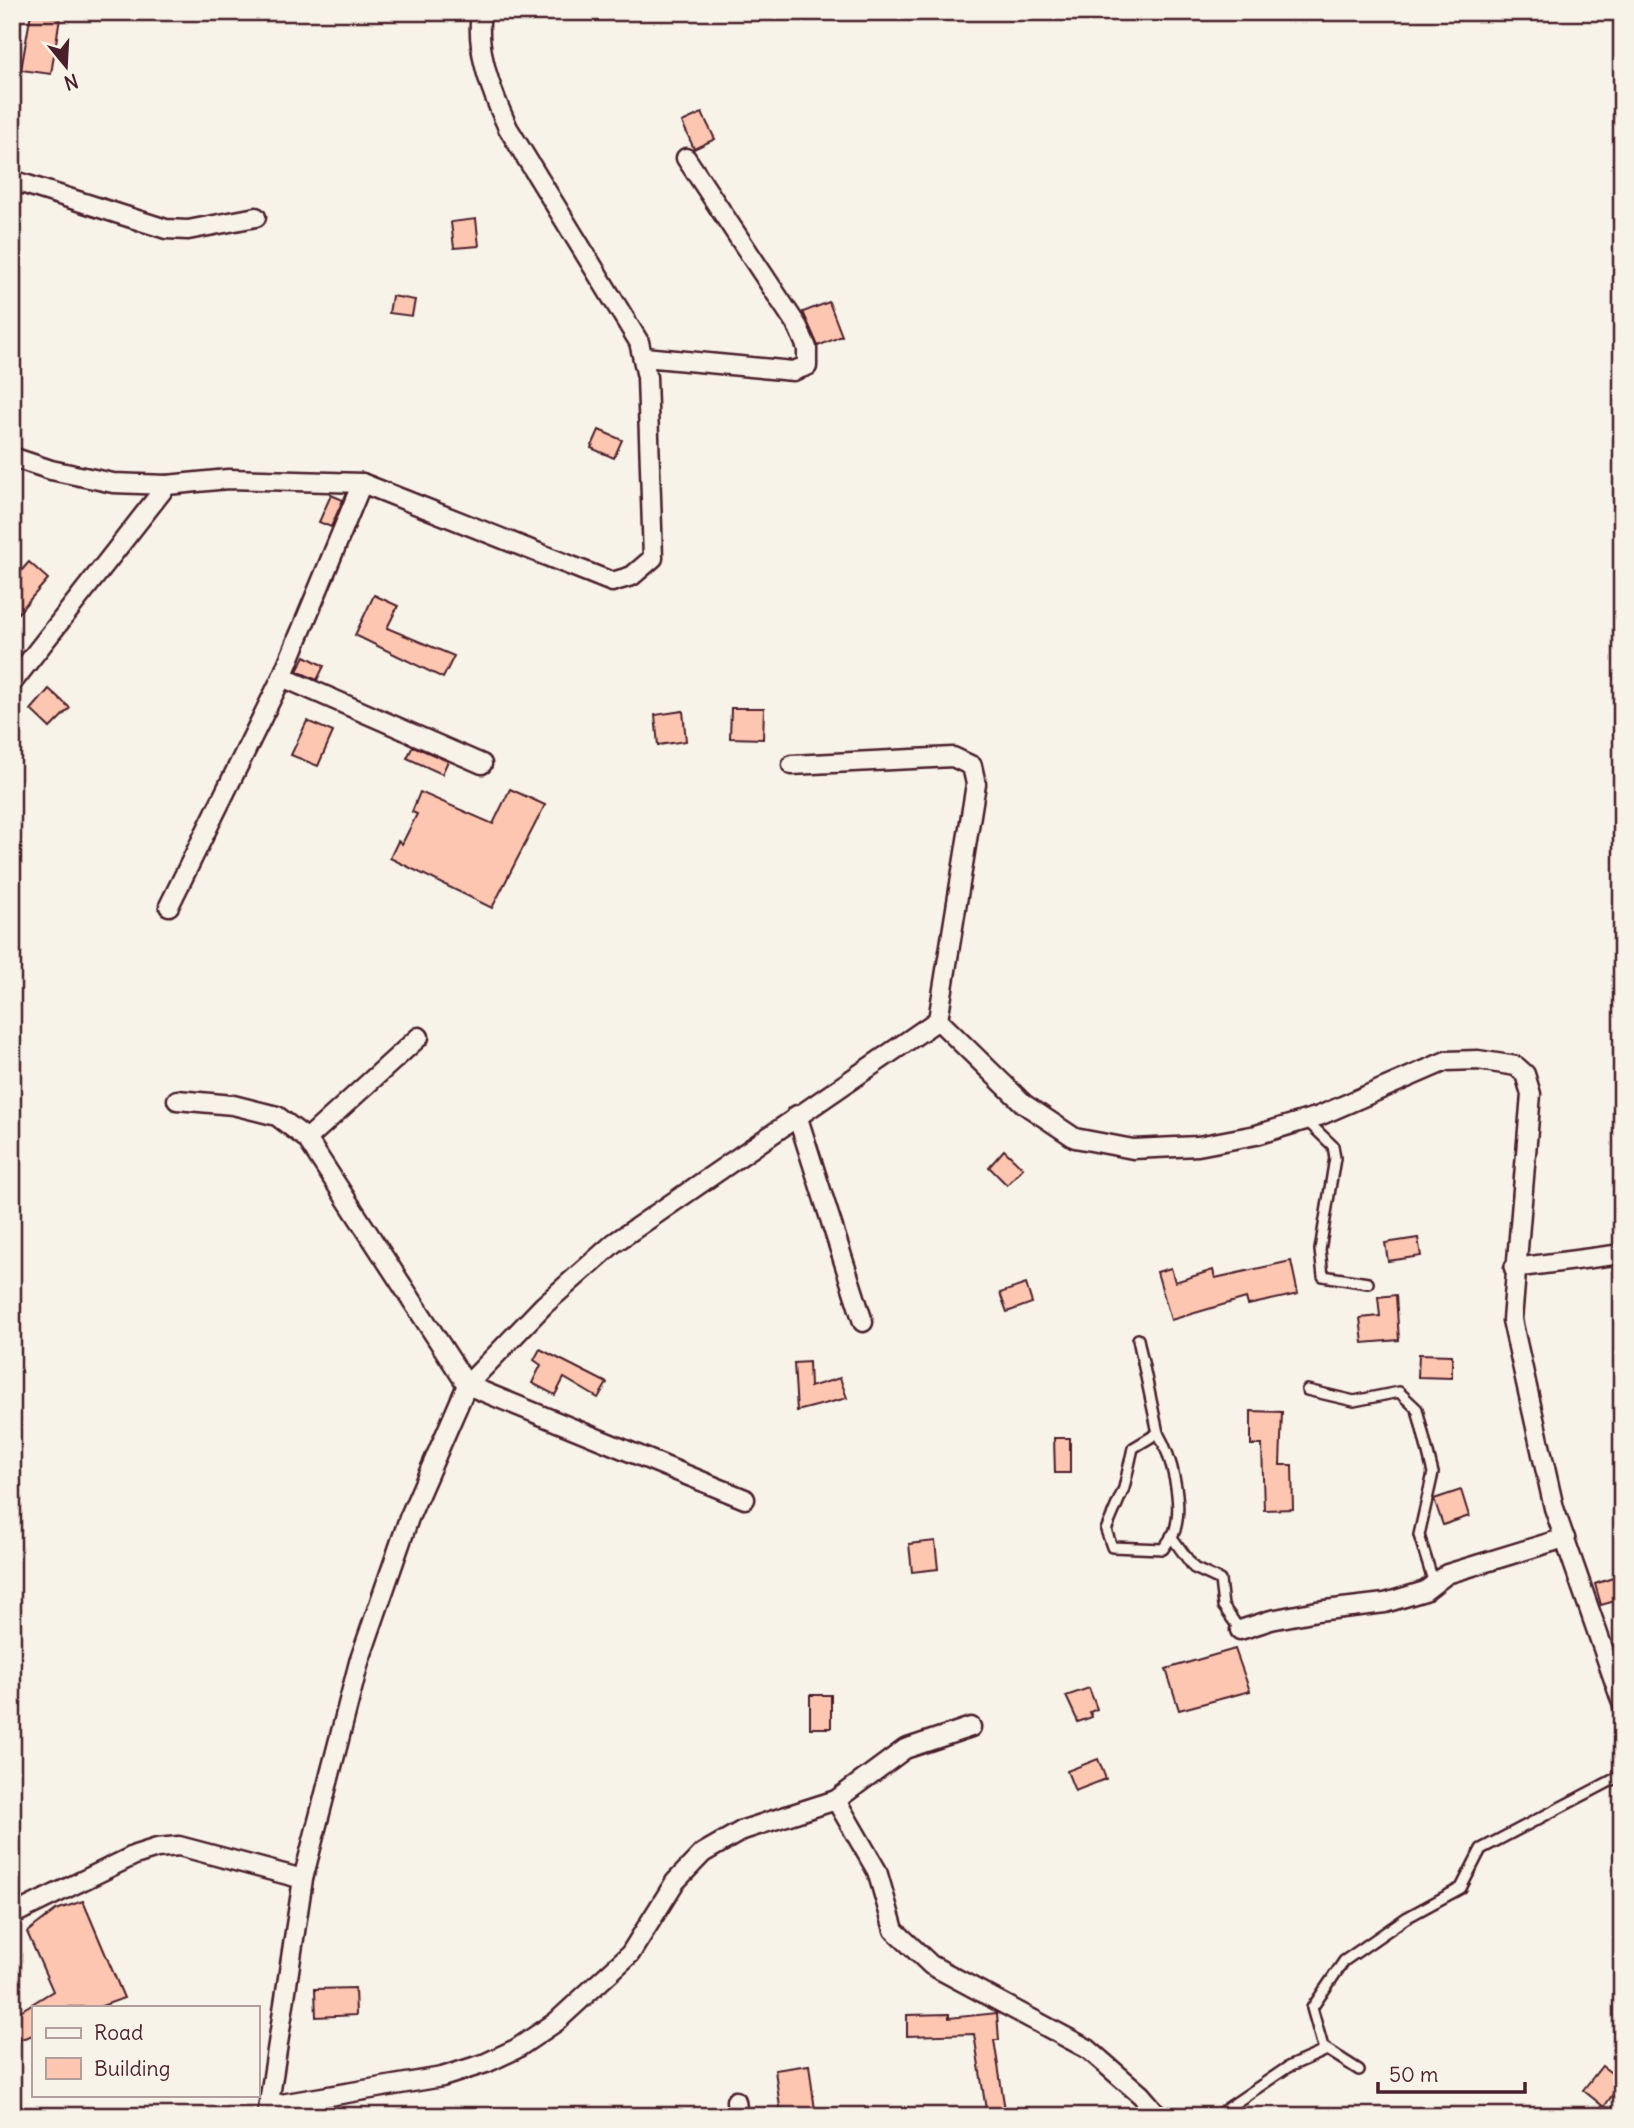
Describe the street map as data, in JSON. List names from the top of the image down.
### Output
{
  "legend": ["Road", "Building"],
  "scale_bar": "50 m",
  "north": "bottom"
}
